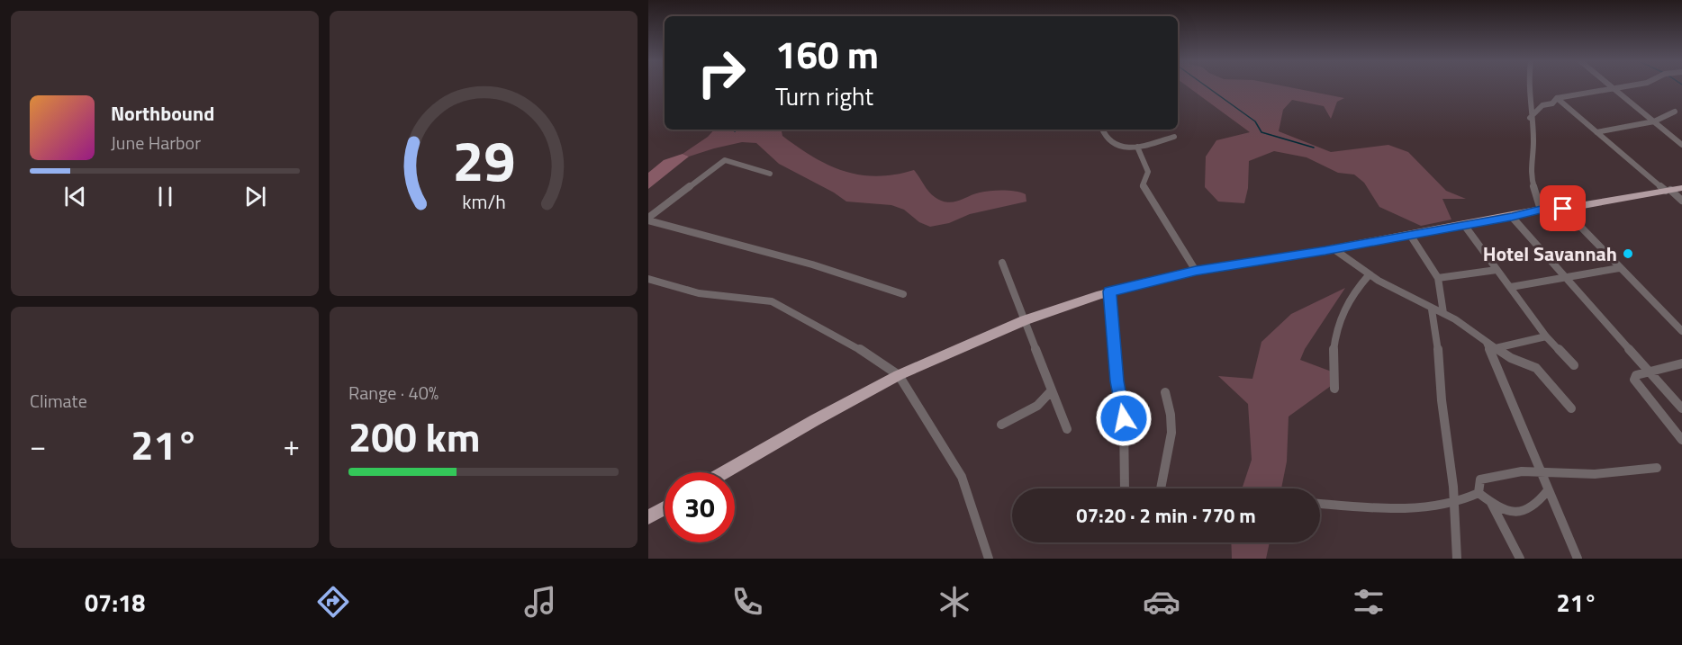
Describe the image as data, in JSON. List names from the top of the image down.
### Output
{
  "places": ["Hotel Savannah"],
  "page": {
    "turn": ["160 m", "Turn right"],
    "song": ["Northbound", "June Harbor"],
    "tile": [
      "Climate",
      ["Range · 40%", "200 km"]
    ],
    "heat": ["−", "21°", "+"],
    "limit": "30",
    "trip": "07:20 · 2 min · 770 m",
    "tabs": ["07:18", "21°"],
    "gauge": ["29", "km/h"]
  }
}
